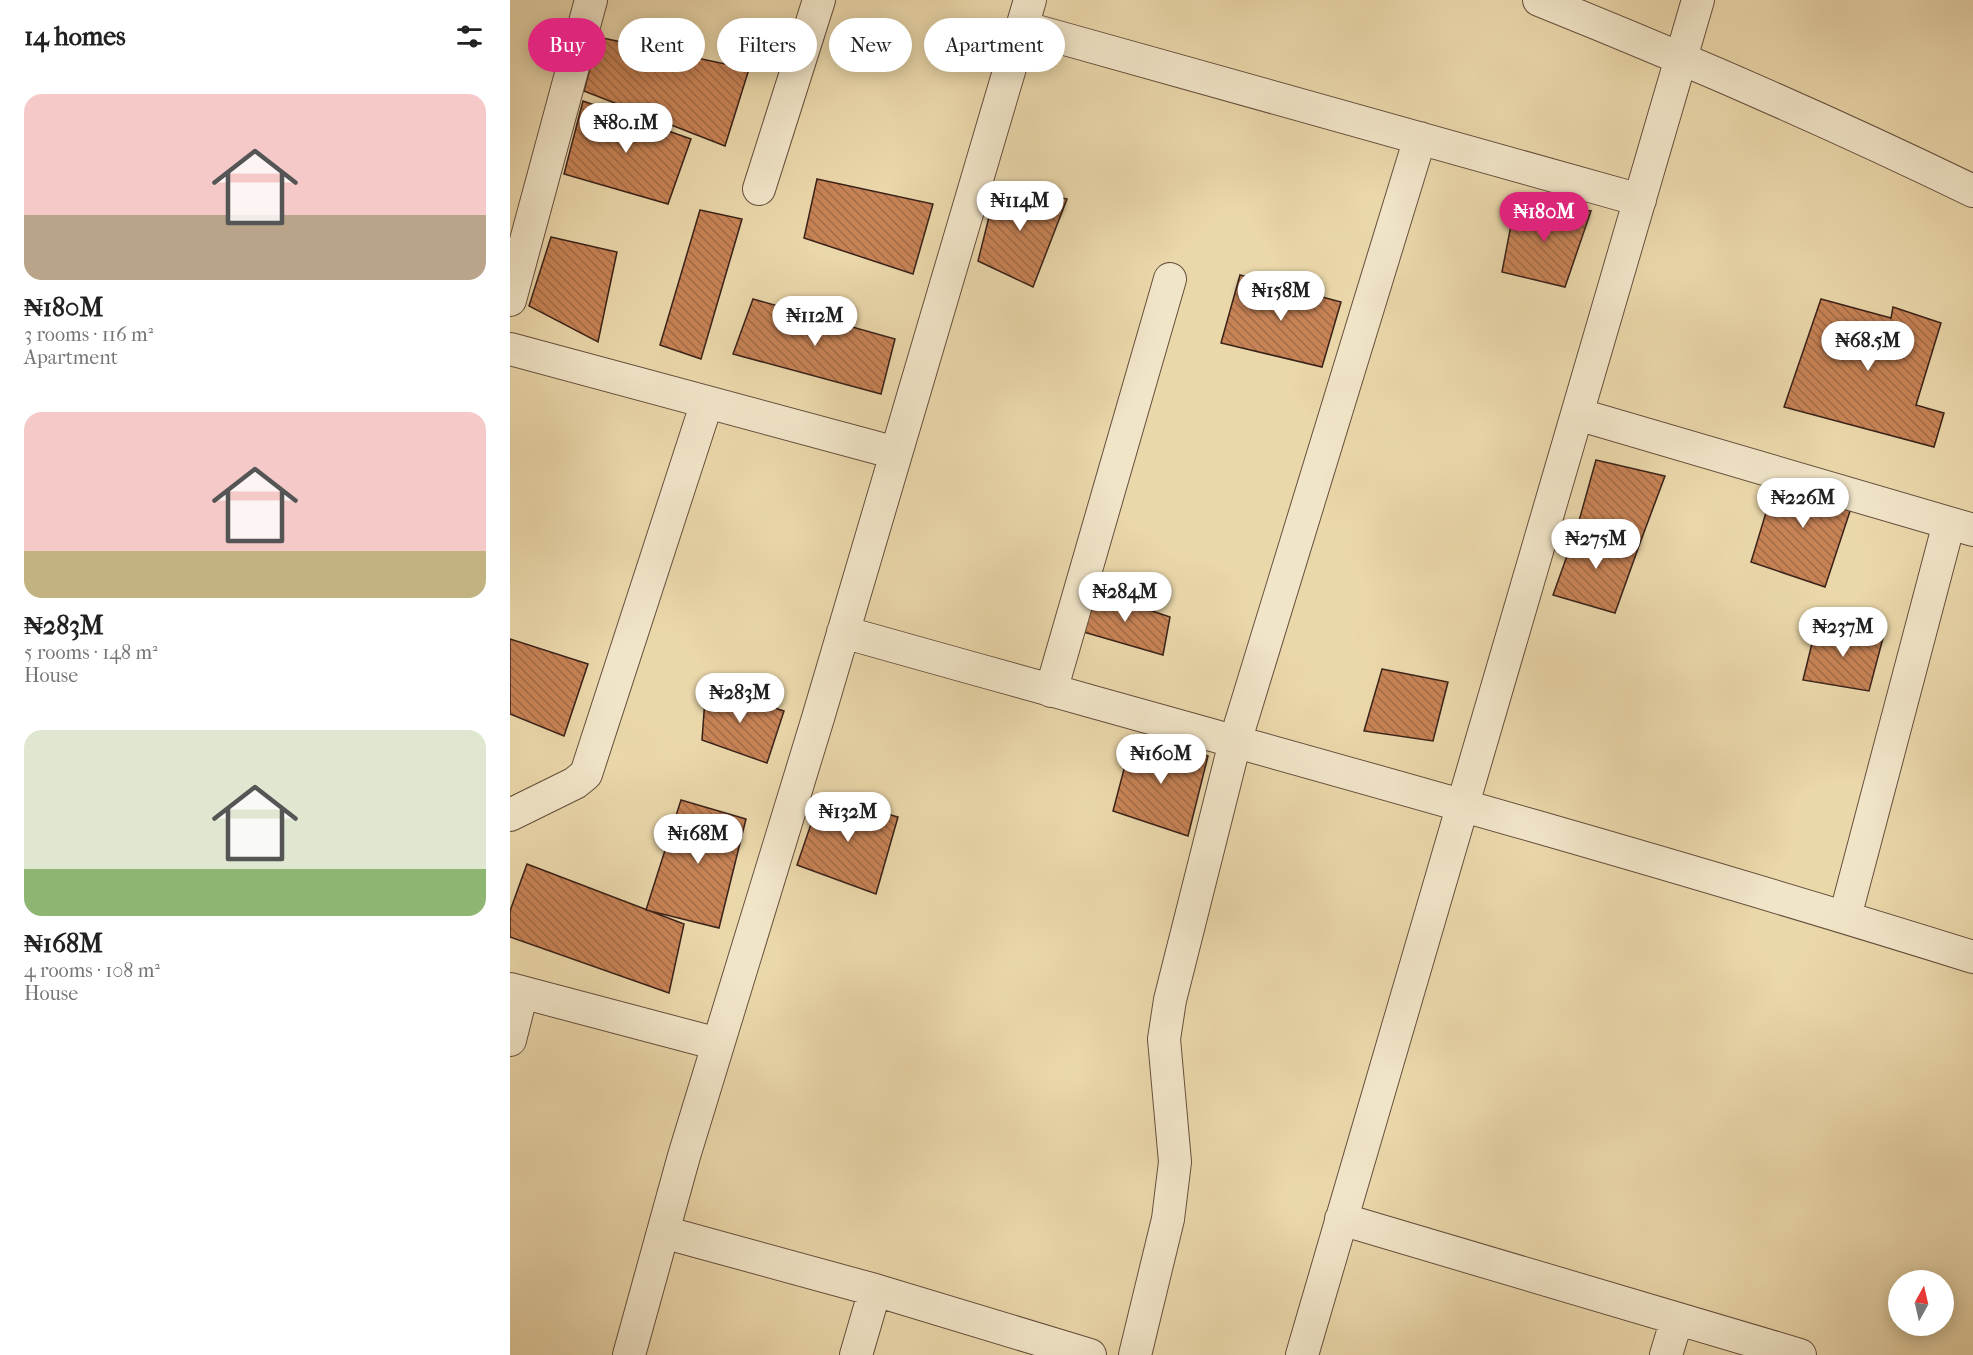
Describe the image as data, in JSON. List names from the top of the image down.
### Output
{
  "north": "top",
  "page": {
    "heading": "14 homes",
    "chip": [
      "Buy",
      "Rent",
      "Filters",
      "New",
      "Apartment"
    ],
    "list": [
      {
        "name": "₦180M",
        "note": "3 rooms · 116 m² · Apartment"
      },
      {
        "name": "₦283M",
        "note": "5 rooms · 148 m² · House"
      },
      {
        "name": "₦168M",
        "note": "4 rooms · 108 m² · House"
      }
    ],
    "price": [
      "₦80.1M",
      "₦114M",
      "₦180M",
      "₦158M",
      "₦112M",
      "₦68.5M",
      "₦226M",
      "₦275M",
      "₦284M",
      "₦237M",
      "₦283M",
      "₦160M",
      "₦132M",
      "₦168M"
    ]
  }
}
